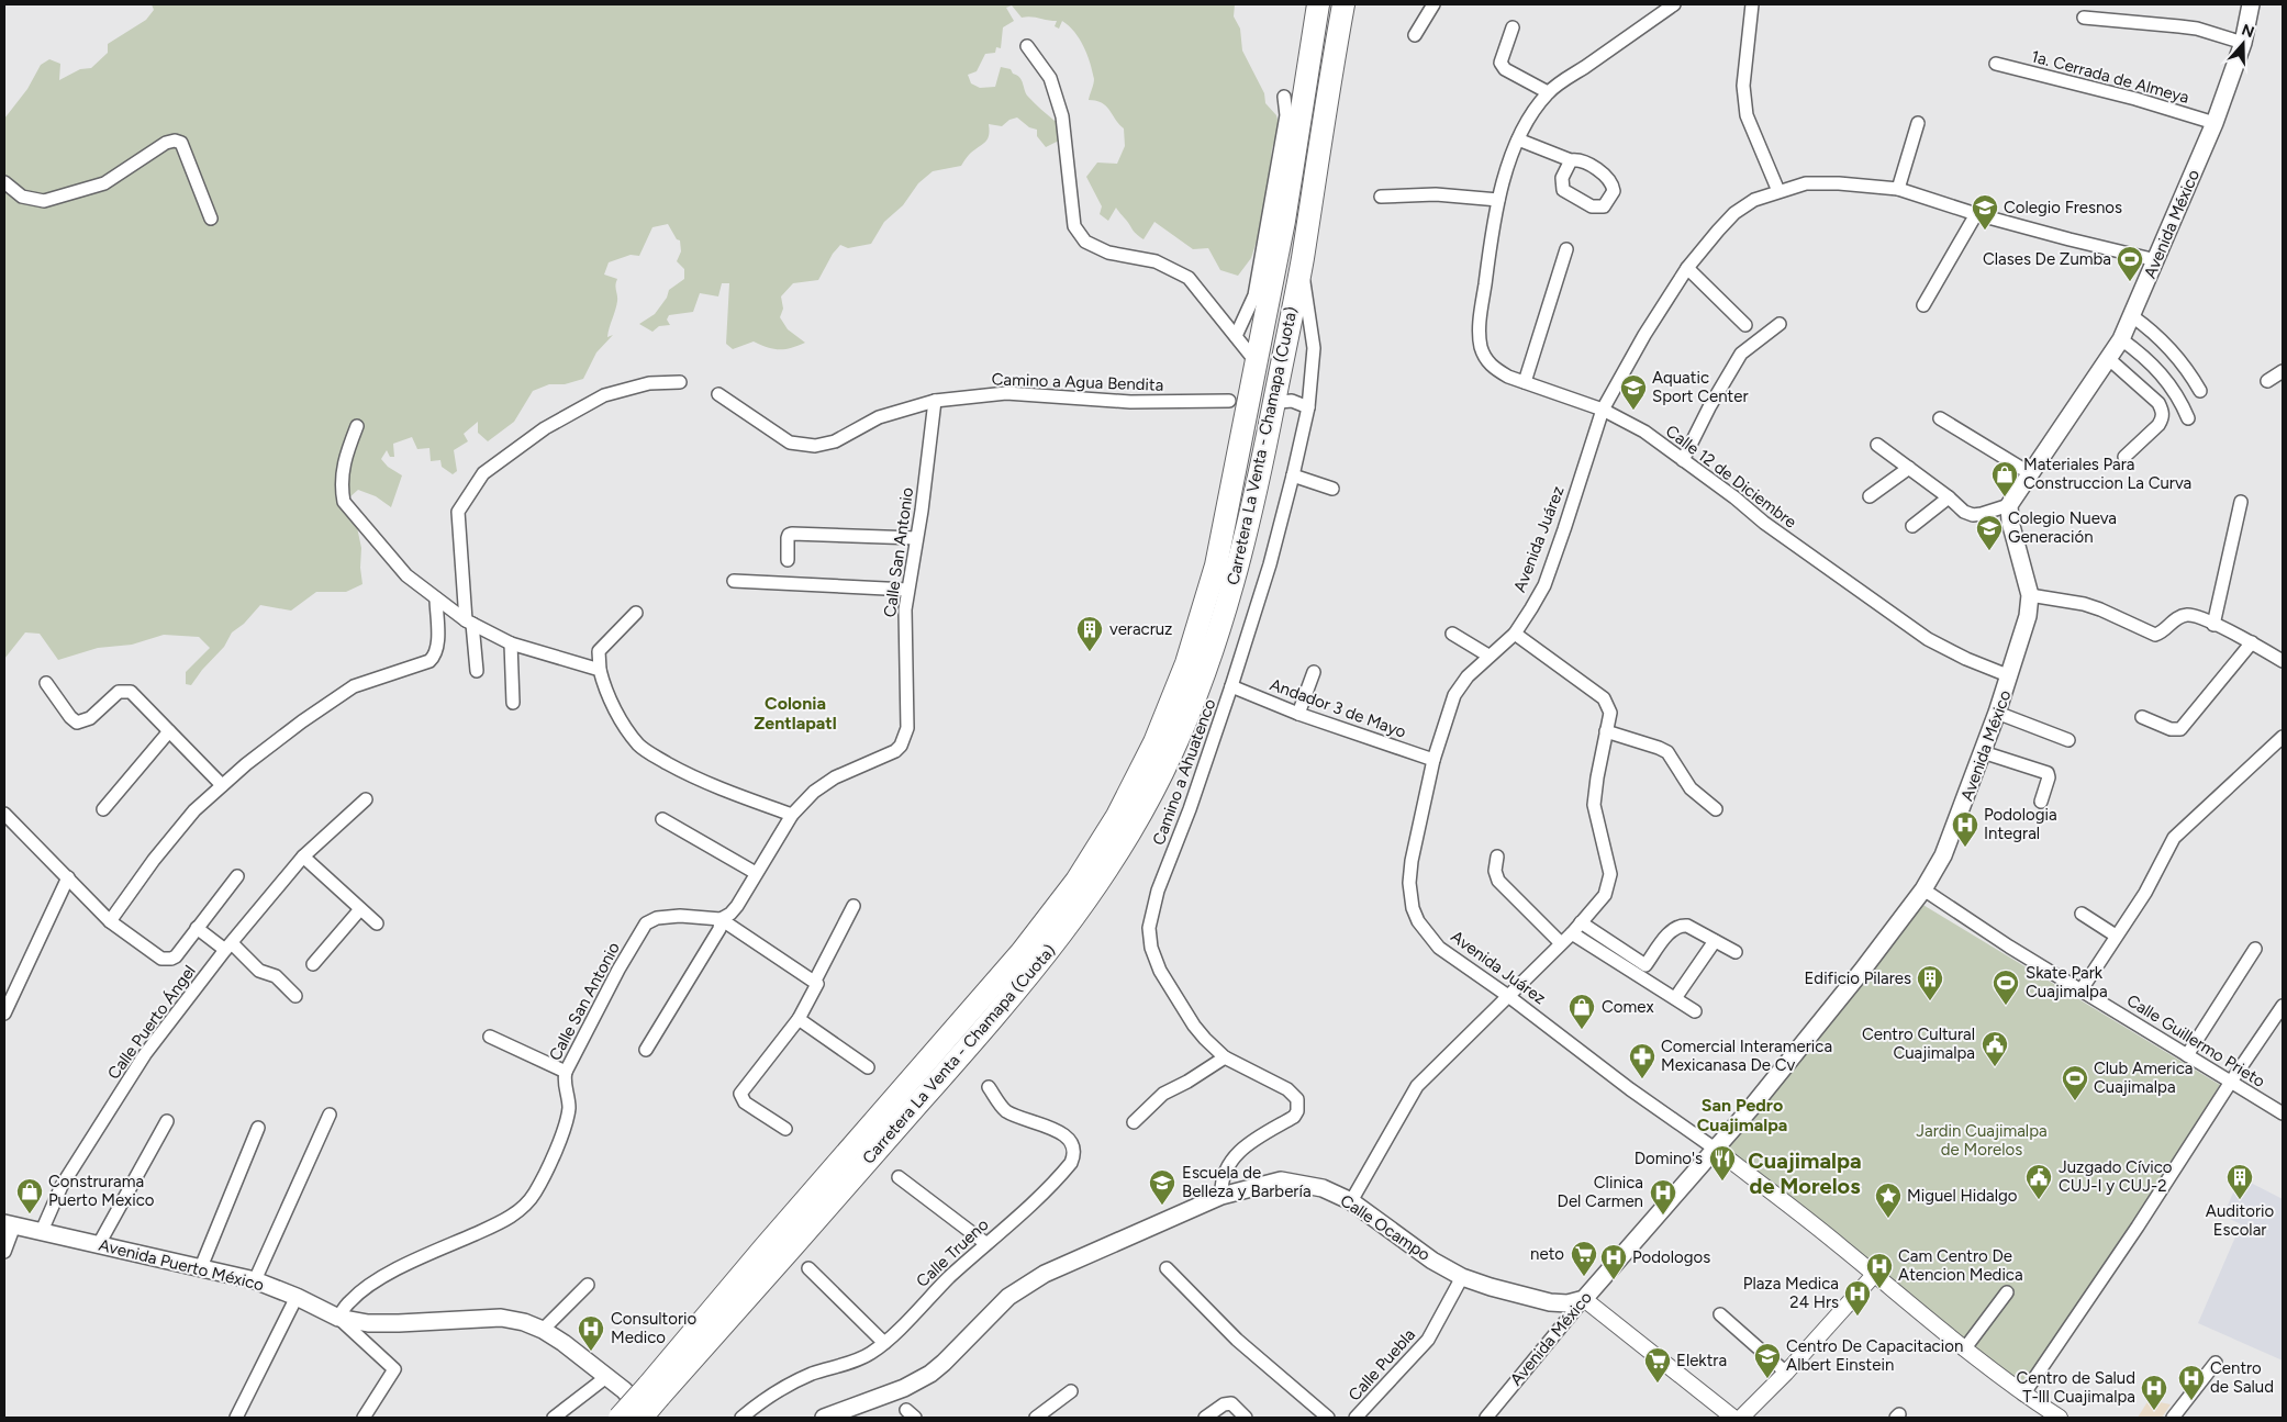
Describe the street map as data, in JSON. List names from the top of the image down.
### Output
{
  "streets": {
    "highway": ["Carretera La Venta - Chamapa (Cuota)"],
    "main road": ["Avenida México", "Calle Ocampo", "Avenida Puerto México"],
    "street": [
      "1a. Cerrada de Almeya",
      "Camino a Agua Bendita",
      "Calle 12 de Diciembre",
      "Avenida Juárez",
      "Calle San Antonio",
      "Andador 3 de Mayo",
      "Camino a Ahuatenco",
      "Calle Puerto Ángel",
      "Calle Guillermo Prieto",
      "Calle Trueno",
      "Calle Puebla"
    ]
  },
  "crossings": [
    ["1a. Cerrada de Almeya", "Avenida México"],
    ["Avenida México", "Calle 12 de Diciembre"],
    ["Avenida México", "Avenida Juárez"],
    ["Avenida México", "Calle Guillermo Prieto"],
    ["Avenida México", "Calle Ocampo"],
    ["Camino a Agua Bendita", "Calle San Antonio"],
    ["Carretera La Venta - Chamapa (Cuota)", "Camino a Ahuatenco"],
    ["Calle 12 de Diciembre", "Avenida Juárez"],
    ["Avenida Juárez", "Andador 3 de Mayo"],
    ["Calle San Antonio", "Avenida Puerto México"],
    ["Andador 3 de Mayo", "Camino a Ahuatenco"],
    ["Camino a Ahuatenco", "Calle Ocampo"],
    ["Calle Puerto Ángel", "Avenida Puerto México"],
    ["Calle Ocampo", "Calle Puebla"]
  ],
  "districts": ["Colonia Zentlapatl", "San Pedro Cuajimalpa", "Cuajimalpa de Morelos"],
  "parks": ["Jardin Cuajimalpa de Morelos"],
  "places": {
    "school or university": [
      "Colegio Fresnos",
      "Aquatic Sport Center",
      "Colegio Nueva Generación",
      "Escuela de Belleza y Barbería",
      "Centro De Capacitacion Albert Einstein"
    ],
    "sports": ["Clases De Zumba", "Skate Park Cuajimalpa", "Club America Cuajimalpa"],
    "shop": ["Materiales Para Construccion La Curva", "Comex", "Construrama Puerto Mexico"],
    "building": ["veracruz", "Edificio Pilares", "Auditorio Escolar"],
    "hospital": [
      "Podologia Integral",
      "Clinica Del Carmen",
      "Podologos",
      "Cam Centro De Atencion Medica",
      "Plaza Medica 24 Hrs",
      "Consultorio Medico",
      "Centro de Salud",
      "Centro de Salud T-lll Cuajimalpa"
    ],
    "public building": ["Centro Cultural Cuajimalpa", "Juzgado Cívico CUJ-I y CUJ-2"],
    "pharmacy": ["Comercial Interamerica Mexicanasa De Cv"],
    "restaurant": ["Domino's"],
    "place": ["Miguel Hidalgo"],
    "supermarket": ["neto", "Elektra"]
  },
  "north": "top"
}
